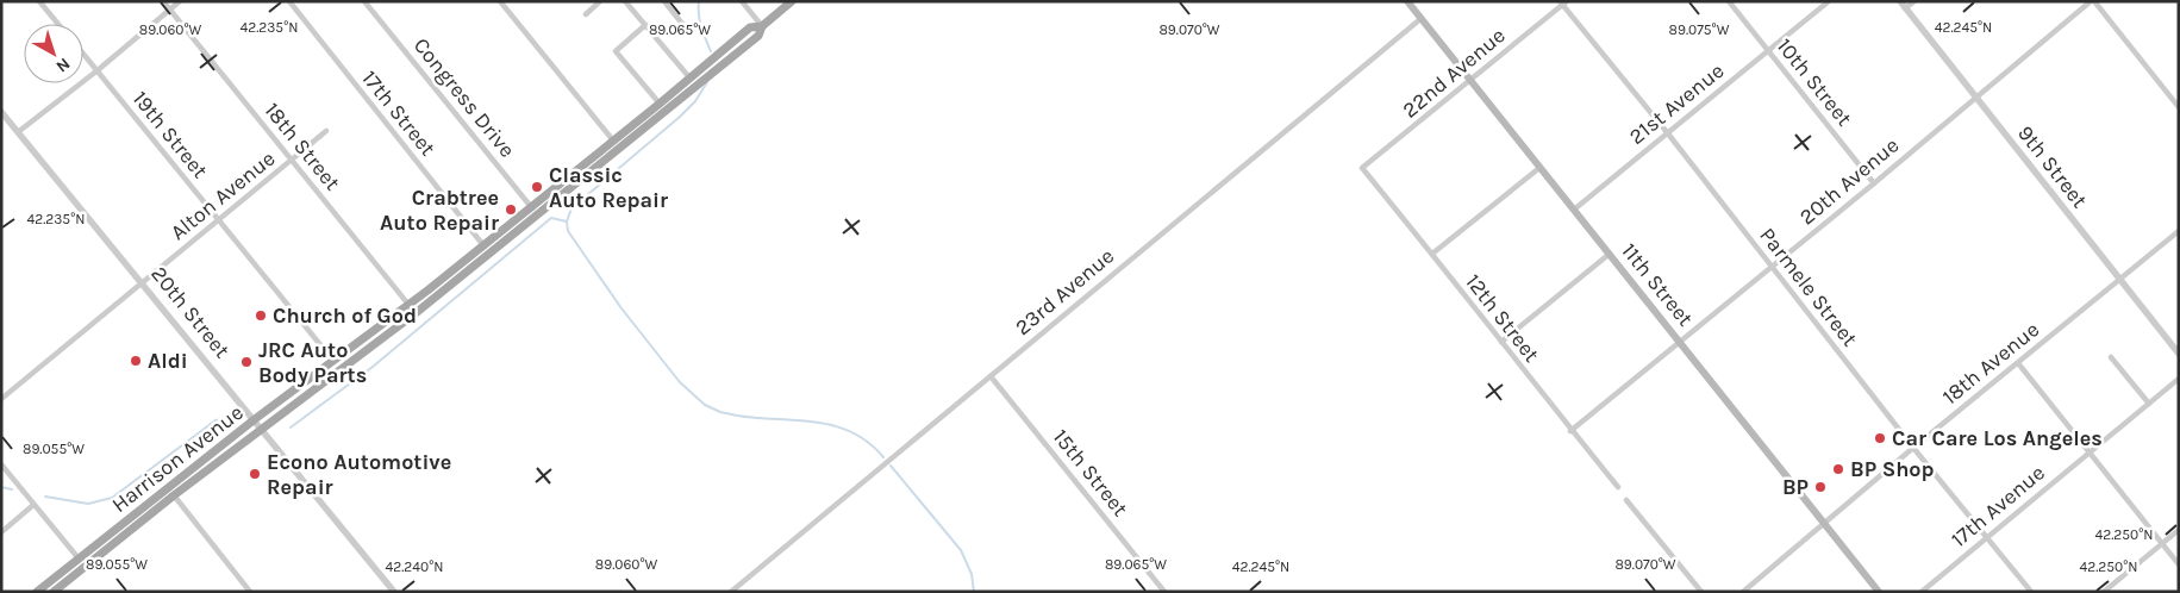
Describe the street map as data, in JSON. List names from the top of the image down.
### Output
{
  "streets": {
    "main road": ["11th Street", "Harrison Avenue"],
    "street": [
      "22nd Avenue",
      "10th Street",
      "Congress Drive",
      "21st Avenue",
      "17th Street",
      "19th Street",
      "18th Street",
      "9th Street",
      "20th Avenue",
      "Alton Avenue",
      "Parmele Street",
      "23rd Avenue",
      "20th Street",
      "12th Street",
      "18th Avenue",
      "15th Street",
      "17th Avenue"
    ]
  },
  "crossings": [
    ["22nd Avenue", "11th Street"],
    ["22nd Avenue", "Parmele Street"],
    ["22nd Avenue", "12th Street"],
    ["10th Street", "21st Avenue"],
    ["10th Street", "20th Avenue"],
    ["Congress Drive", "Harrison Avenue"],
    ["21st Avenue", "11th Street"],
    ["21st Avenue", "Parmele Street"],
    ["17th Street", "Harrison Avenue"],
    ["19th Street", "Alton Avenue"],
    ["19th Street", "Harrison Avenue"],
    ["18th Street", "Alton Avenue"],
    ["18th Street", "Harrison Avenue"],
    ["9th Street", "20th Avenue"],
    ["9th Street", "18th Avenue"],
    ["20th Avenue", "11th Street"],
    ["20th Avenue", "Parmele Street"],
    ["20th Avenue", "12th Street"],
    ["Alton Avenue", "20th Street"],
    ["11th Street", "23rd Avenue"],
    ["11th Street", "18th Avenue"],
    ["Parmele Street", "18th Avenue"],
    ["Parmele Street", "17th Avenue"],
    ["23rd Avenue", "15th Street"],
    ["20th Street", "Harrison Avenue"]
  ],
  "places": [
    "Classic Auto Repair",
    "Crabtree Auto Repair",
    "Church of God",
    "Aldi",
    "JRC Auto Body Parts",
    "Car Care Los Angeles",
    "BP Shop",
    "Econo Automotive Repair",
    "BP"
  ],
  "north": "bottom right",
  "coordinates": [
    "42.245°N",
    "42.235°N",
    "89.065°W",
    "89.070°W",
    "89.060°W",
    "89.075°W",
    "89.055°W",
    "42.250°N",
    "42.240°N"
  ]
}
